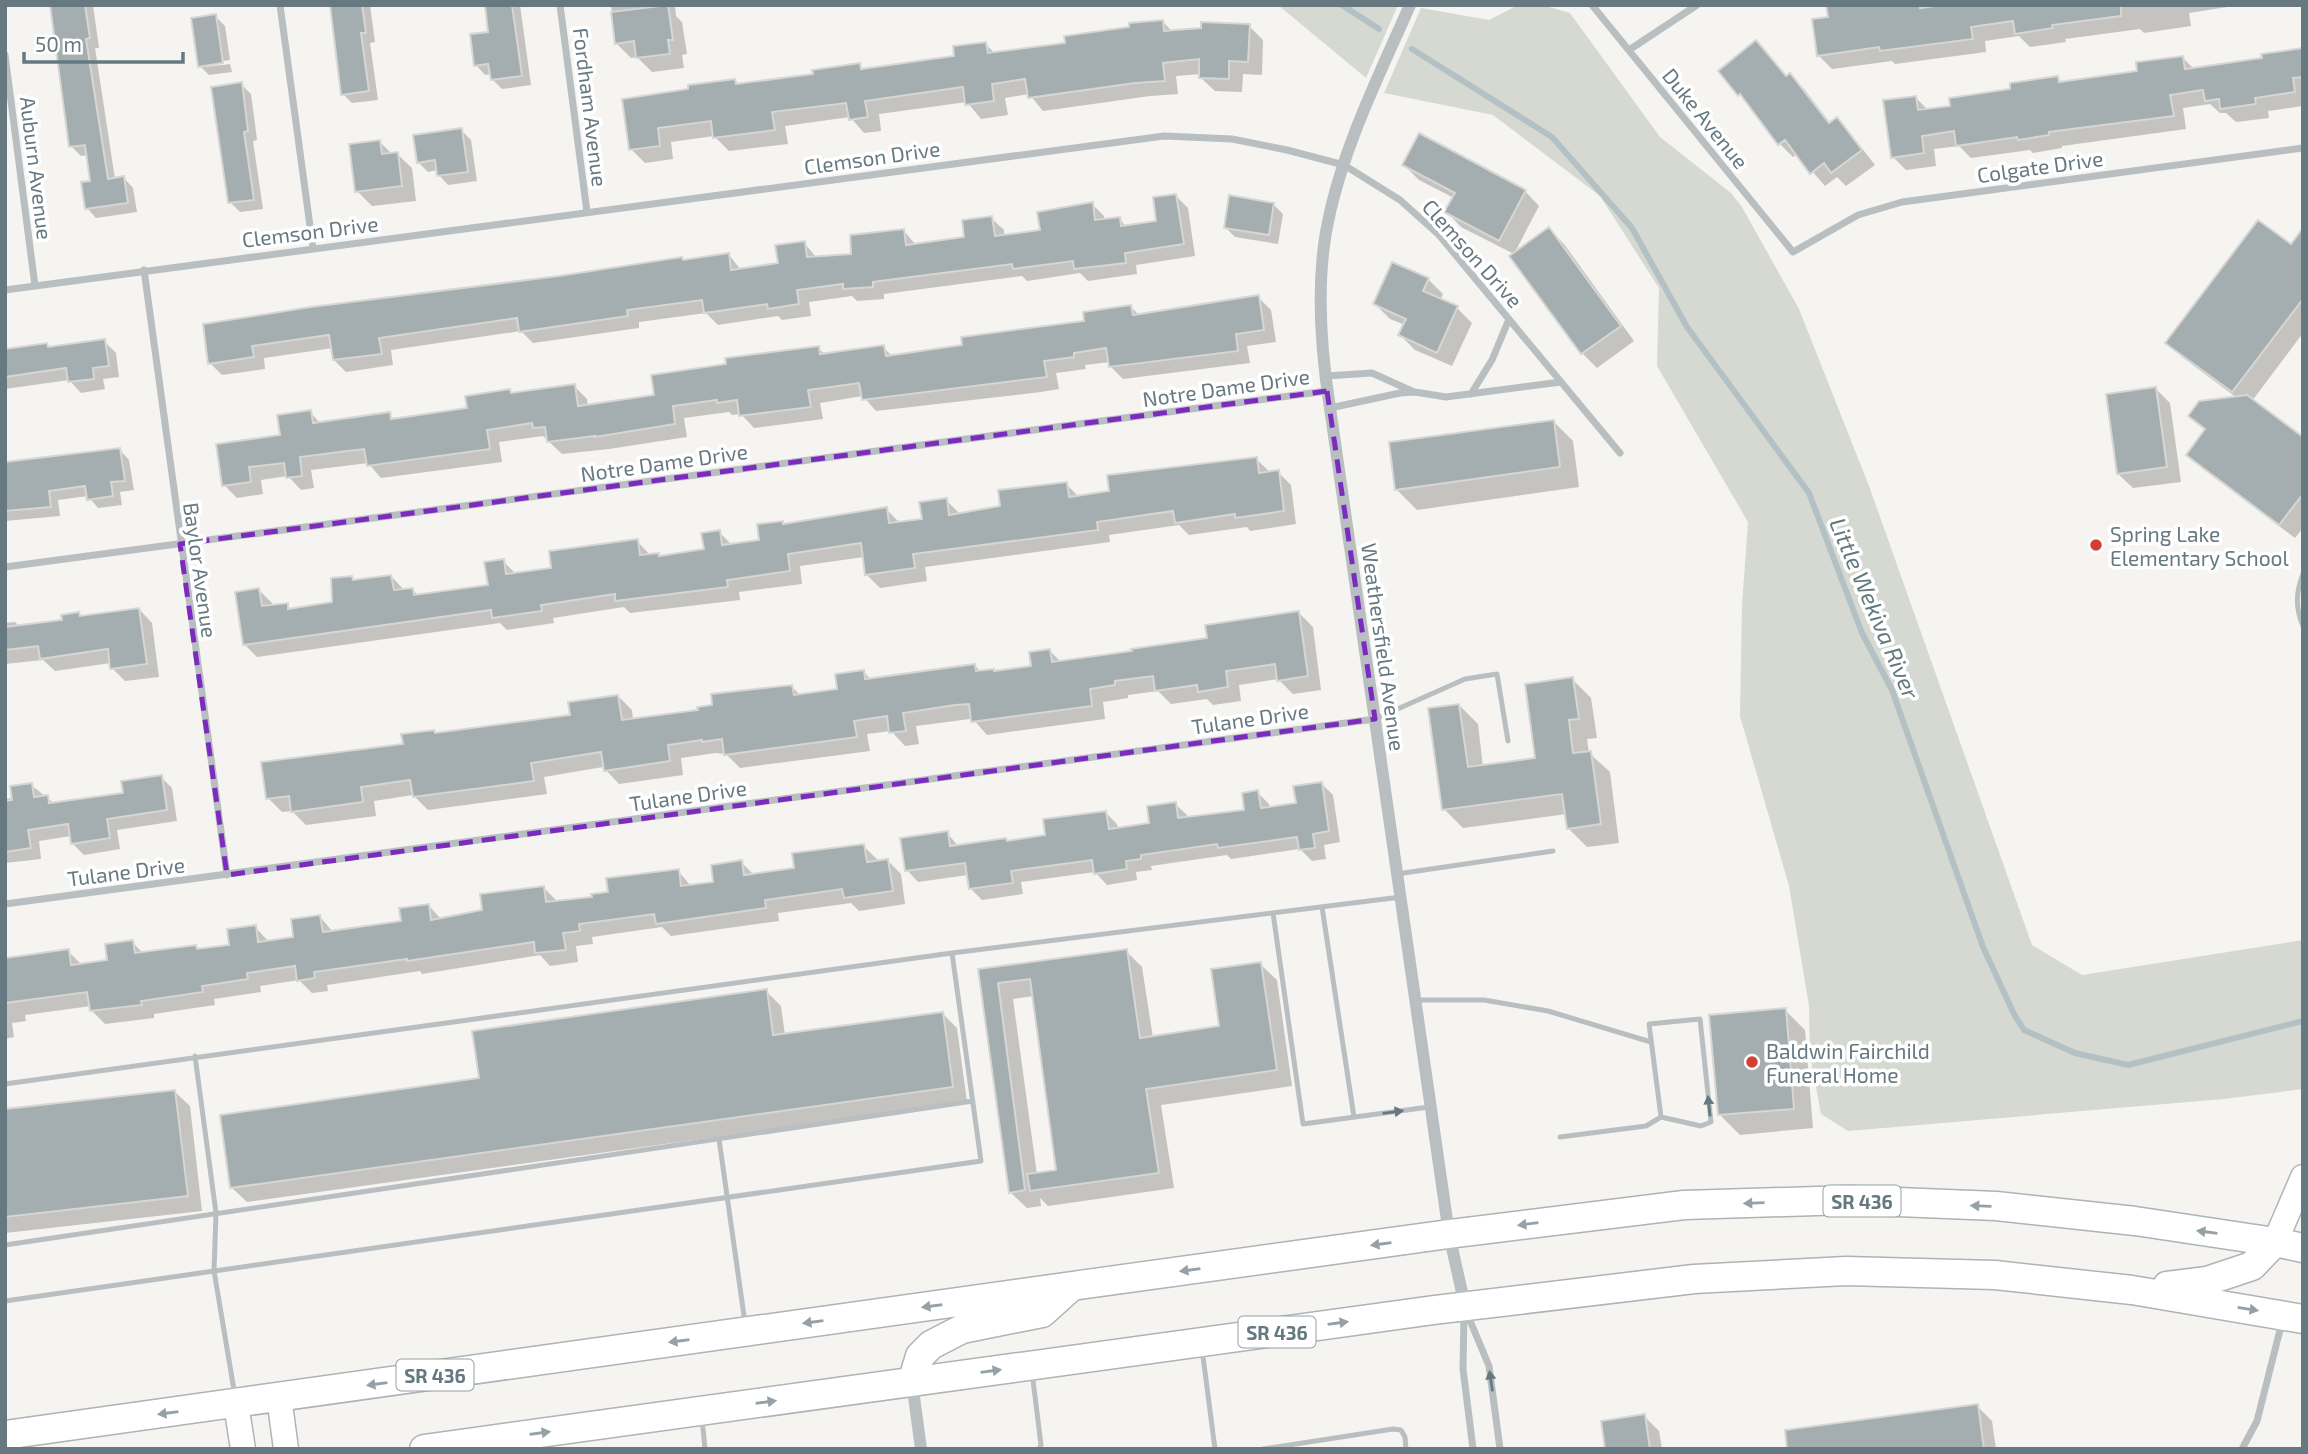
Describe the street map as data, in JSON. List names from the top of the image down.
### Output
{
  "streets": {
    "main road": ["SR 436"],
    "street": [
      "Fordham Avenue",
      "Duke Avenue",
      "Clemson Drive",
      "Colgate Drive",
      "Auburn Avenue",
      "Notre Dame Drive",
      "Baylor Avenue",
      "Weathersfield Avenue",
      "Tulane Drive"
    ]
  },
  "crossings": [
    ["Fordham Avenue", "Clemson Drive"],
    ["Duke Avenue", "Colgate Drive"],
    ["Clemson Drive", "Auburn Avenue"],
    ["Clemson Drive", "Notre Dame Drive"],
    ["Clemson Drive", "Baylor Avenue"],
    ["Clemson Drive", "Weathersfield Avenue"],
    ["Notre Dame Drive", "Baylor Avenue"],
    ["Notre Dame Drive", "Weathersfield Avenue"],
    ["Baylor Avenue", "Tulane Drive"],
    ["Weathersfield Avenue", "Tulane Drive"],
    ["Weathersfield Avenue", "SR 436"]
  ],
  "water": ["Little Wekiva River"],
  "places": ["Spring Lake Elementary School", "Baldwin Fairchild Funeral Home"],
  "scale_bar": "50 m"
}
